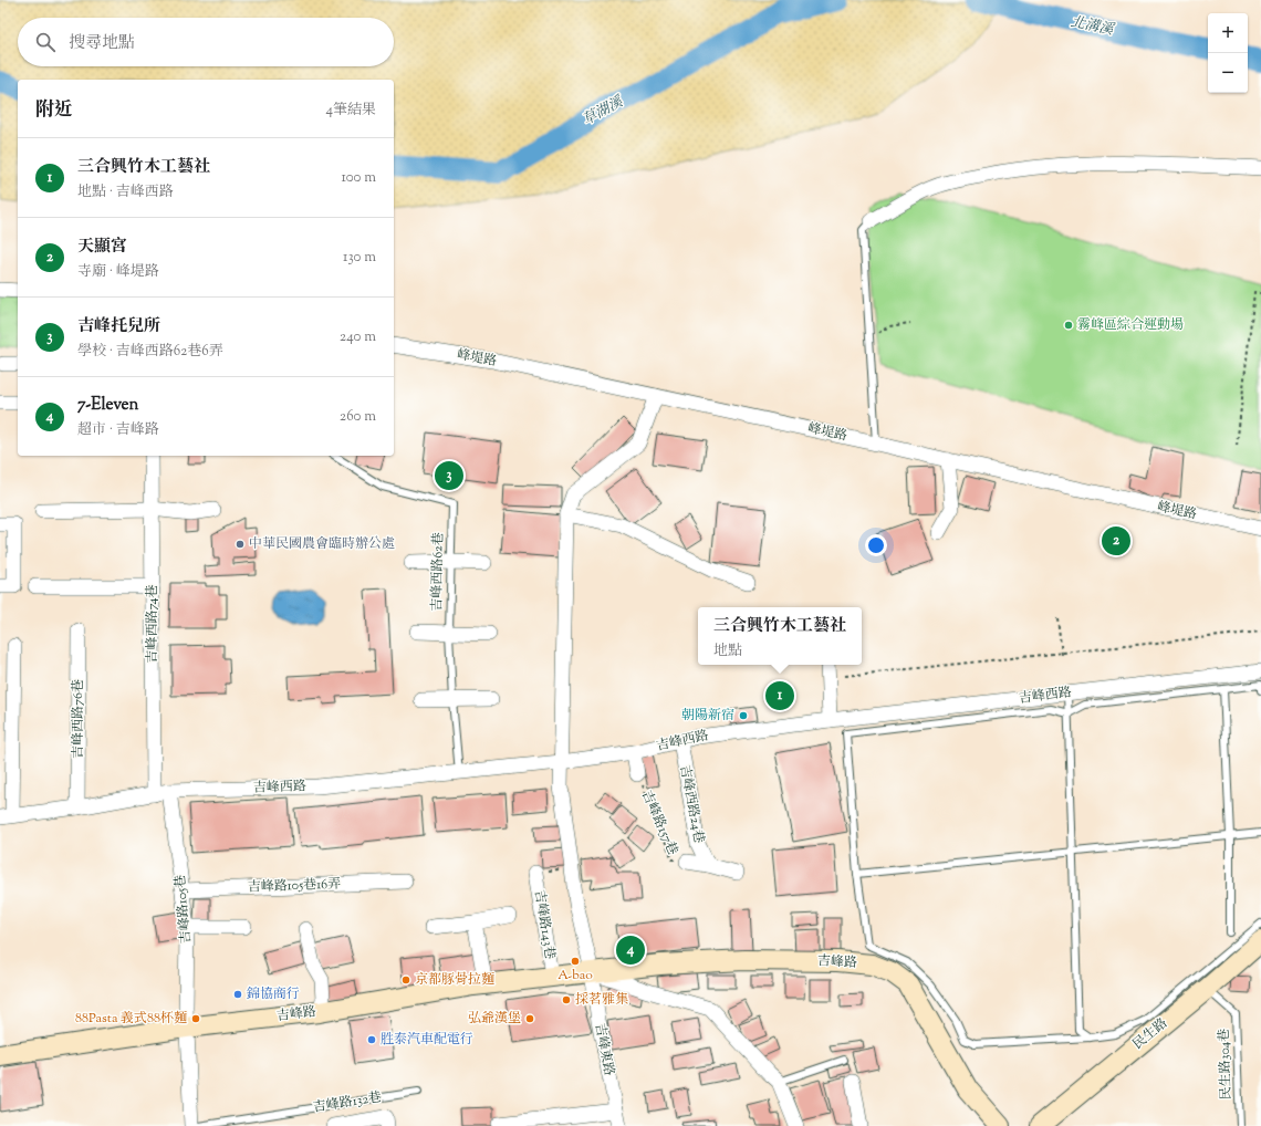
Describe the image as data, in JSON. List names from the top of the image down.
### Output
{
  "streets": {
    "street": [
      "峰堤路",
      "吉峰西路74巷",
      "吉峰西路",
      "吉峰西路76巷",
      "吉峰西路24巷",
      "吉峰路157巷",
      "吉峰路105巷16弄",
      "吉峰路105巷",
      "吉峰路143巷",
      "吉峰路",
      "民生路",
      "吉峰東路"
    ],
    "lane": ["吉峰西路62巷", "民生路304巷", "吉峰路132巷"]
  },
  "crossings": [
    ["吉峰西路62巷", "吉峰西路"],
    ["吉峰西路74巷", "吉峰西路"],
    ["吉峰西路", "吉峰西路76巷"],
    ["吉峰西路", "吉峰西路24巷"],
    ["吉峰西路", "吉峰路157巷"],
    ["吉峰西路", "吉峰路105巷"],
    ["吉峰西路24巷", "吉峰路157巷"],
    ["吉峰路105巷16弄", "吉峰路105巷"],
    ["吉峰路105巷", "吉峰路"],
    ["吉峰路143巷", "吉峰路"],
    ["吉峰路", "吉峰東路"],
    ["民生路", "民生路304巷"]
  ],
  "water": ["北溝溪", "草湖溪"],
  "places": [
    "霧峰區綜合運動場",
    "中華民國農會臨時辦公處",
    "朝陽新宿",
    "A-bao",
    "京都豚骨拉麵",
    "錦協商行",
    "採茗雅集",
    "88Pasta 義式88杯麵",
    "弘爺漢堡",
    "胜泰汽車配電行"
  ],
  "page": {
    "map_buttons": ["+", "−"],
    "search": "搜尋地點",
    "heading": ["附近", "4筆結果"],
    "list": [
      {
        "mark": "1",
        "name": "三合興竹木工藝社",
        "note": "地點 · 吉峰西路",
        "value": "100 m"
      },
      {
        "mark": "2",
        "name": "天顯宮",
        "note": "寺廟 · 峰堤路",
        "value": "130 m"
      },
      {
        "mark": "3",
        "name": "吉峰托兒所",
        "note": "學校 · 吉峰西路62巷6弄",
        "value": "240 m"
      },
      {
        "mark": "4",
        "name": "7-Eleven",
        "note": "超市 · 吉峰路",
        "value": "260 m"
      }
    ],
    "pins": [
      "3",
      "2",
      "1",
      "4"
    ],
    "popup": ["三合興竹木工藝社", "地點"]
  }
}
